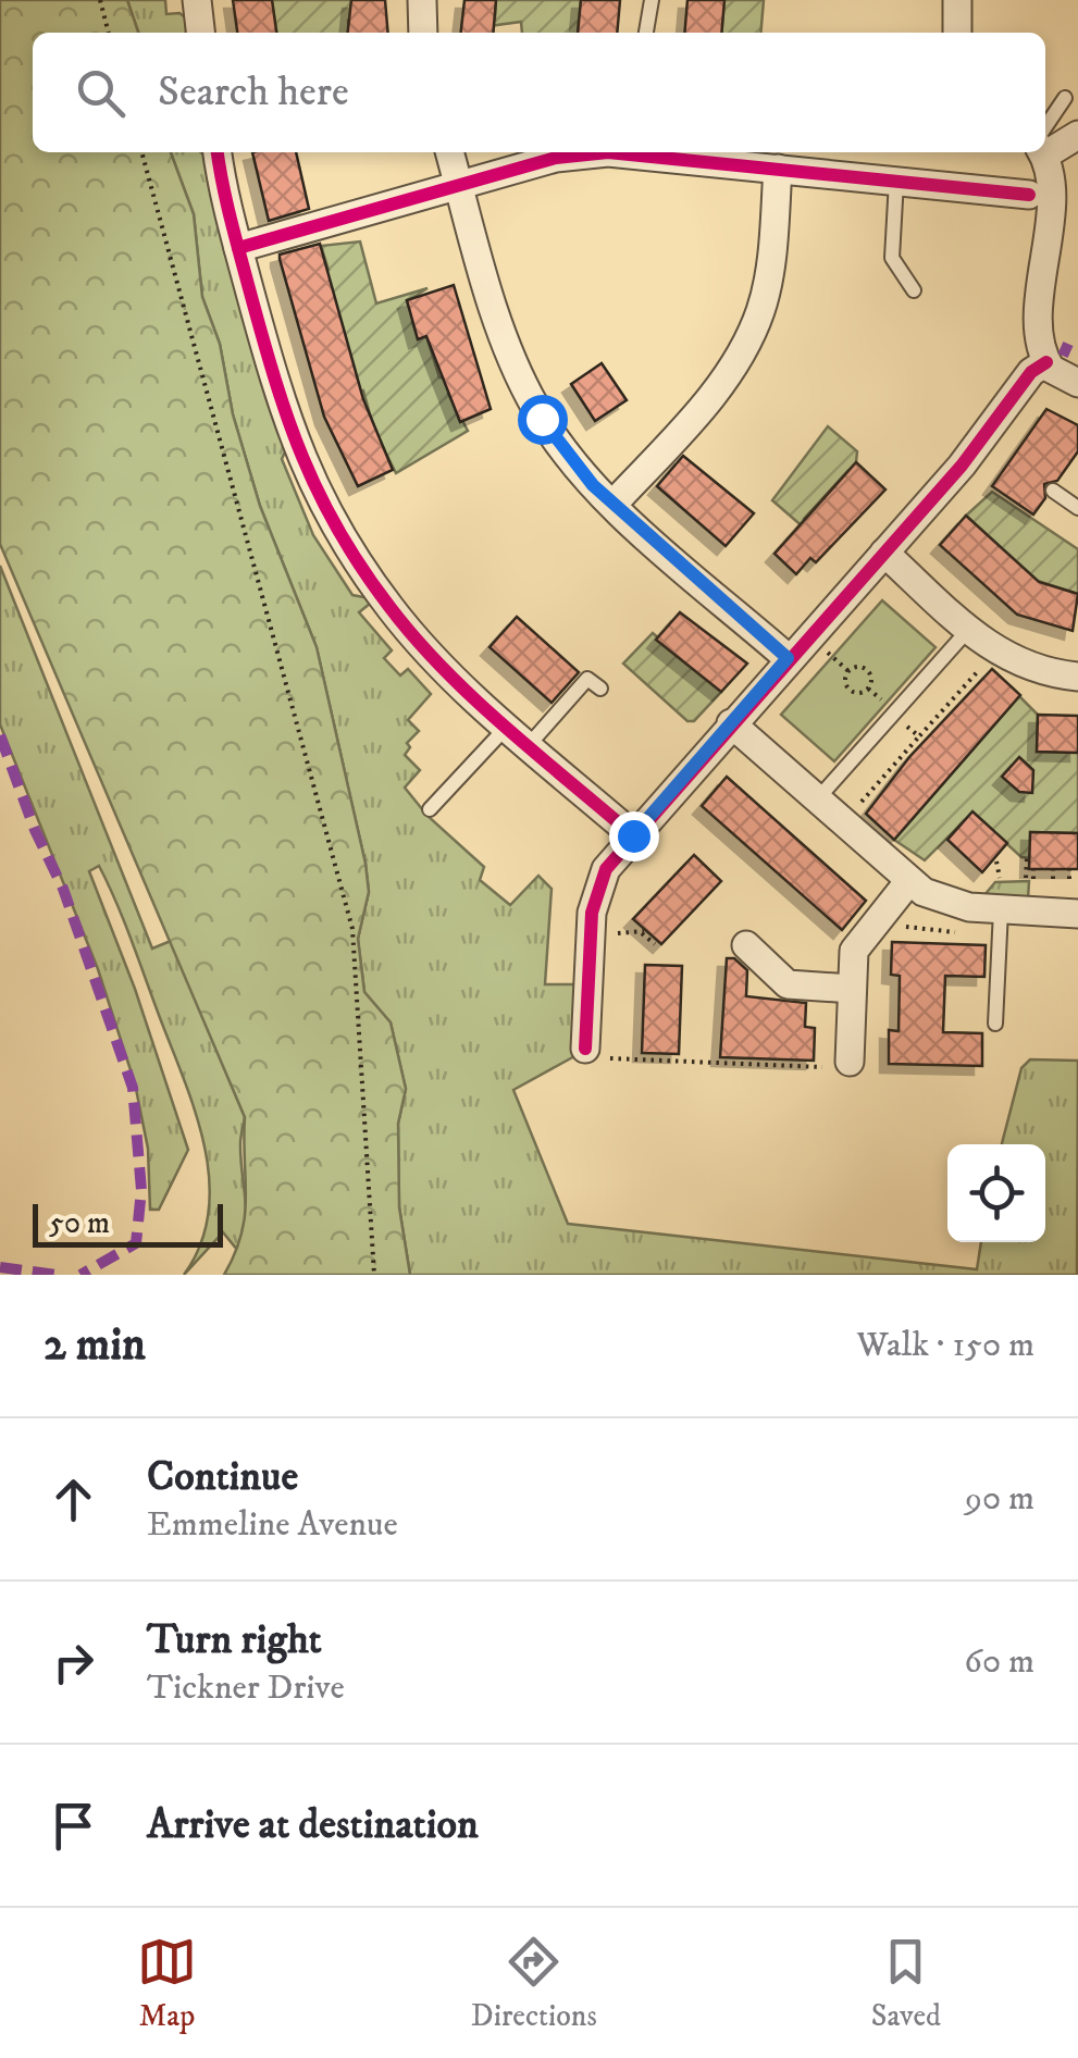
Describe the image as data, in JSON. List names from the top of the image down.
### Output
{
  "scale_bar": "50 m",
  "page": {
    "search": "Search here",
    "scale": "50 m",
    "heading": ["2 min", "Walk · 150 m"],
    "list": [
      ["Continue", "Emmeline Avenue", "90 m"],
      ["Turn right", "Tickner Drive", "60 m"],
      "Arrive at destination"
    ],
    "nav": ["Map", "Directions", "Saved"]
  }
}
